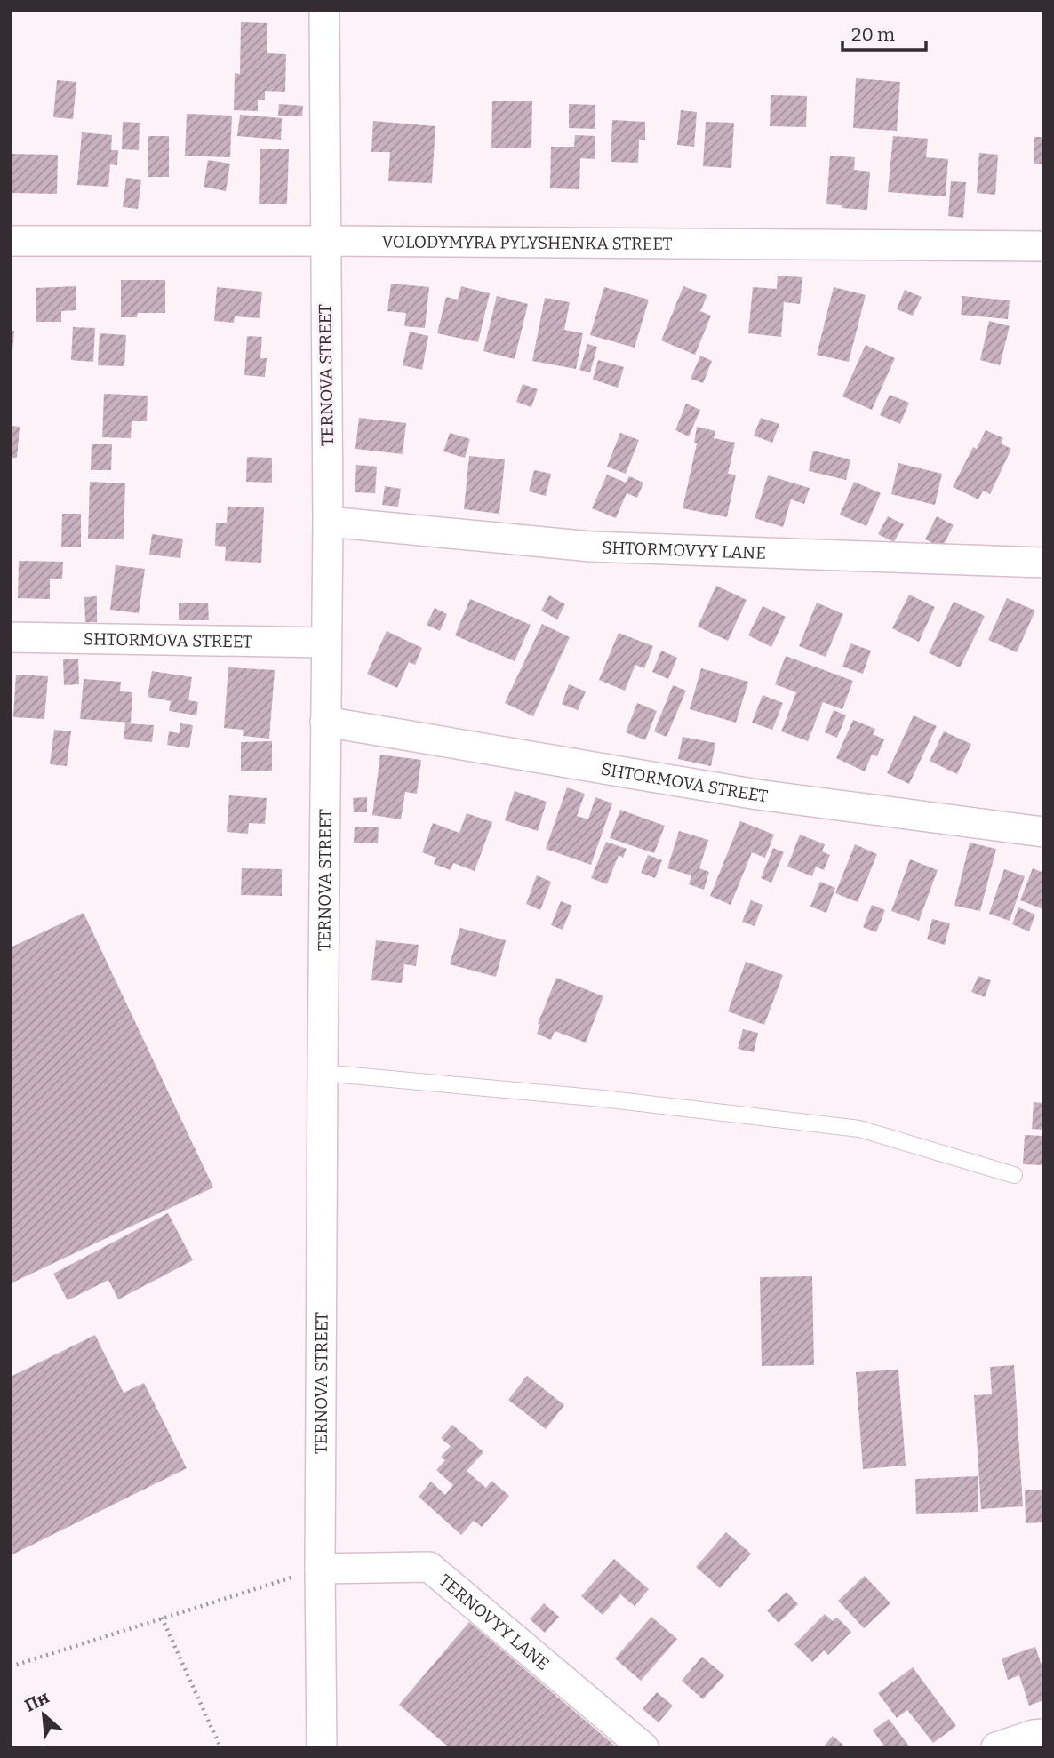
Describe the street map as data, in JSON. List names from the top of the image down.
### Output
{
  "streets": {
    "street": [
      "VOLODYMYRA PYLYSHENKA STREET",
      "TERNOVA STREET",
      "SHTORMOVYY LANE",
      "SHTORMOVA STREET",
      "TERNOVYY LANE"
    ]
  },
  "crossings": [
    ["VOLODYMYRA PYLYSHENKA STREET", "TERNOVA STREET"],
    ["TERNOVA STREET", "SHTORMOVYY LANE"],
    ["TERNOVA STREET", "SHTORMOVA STREET"],
    ["TERNOVA STREET", "TERNOVYY LANE"]
  ],
  "scale_bar": "20 m",
  "north": "top left"
}
